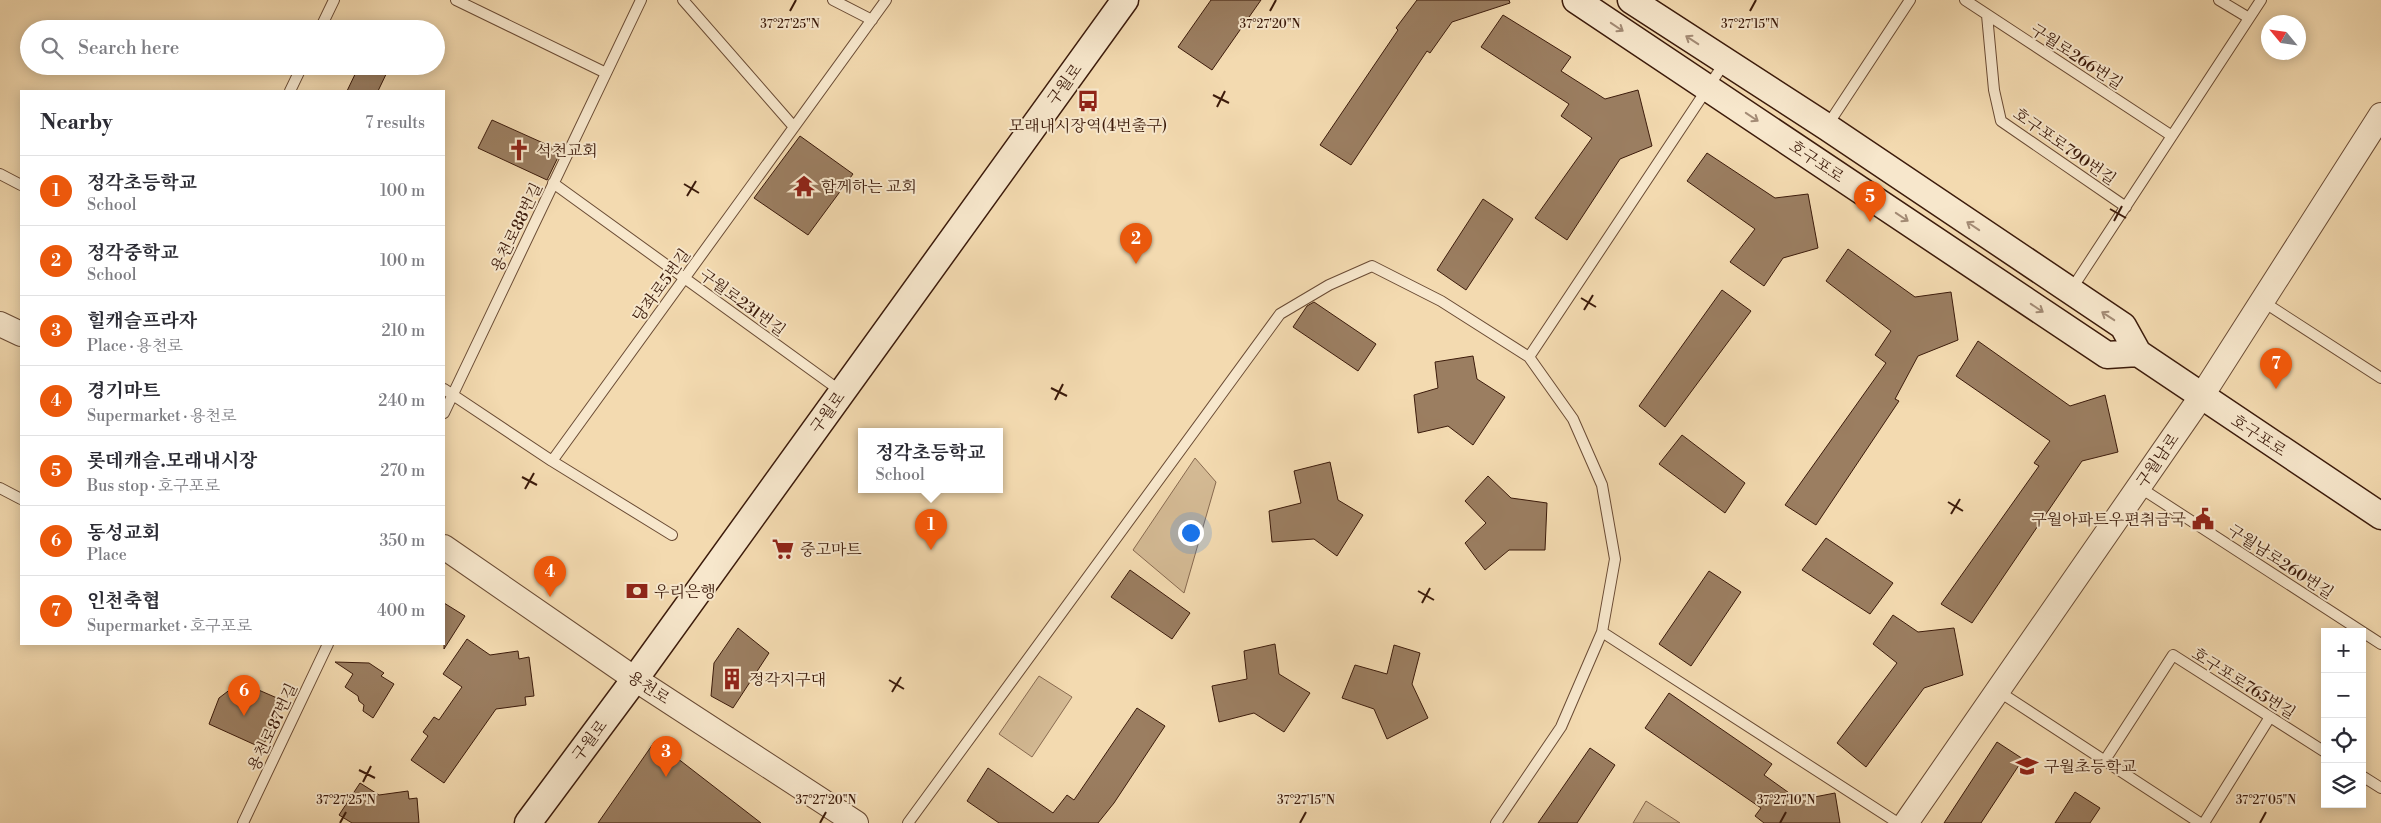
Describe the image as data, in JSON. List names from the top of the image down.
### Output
{
  "streets": {
    "main road": ["구월로", "호구포로"],
    "street": ["구월남로", "용천로"],
    "lane": [
      "구월로266번길",
      "호구포로790번길",
      "용천로88번길",
      "당좌로5번길",
      "구월로231번길",
      "구월남로260번길",
      "호구포로765번길",
      "용천로87번길"
    ]
  },
  "crossings": [
    ["구월로266번길", "호구포로790번길"],
    ["구월로", "구월로231번길"],
    ["구월로", "용천로"],
    ["호구포로790번길", "호구포로"],
    ["호구포로", "구월남로"],
    ["용천로88번길", "구월로231번길"],
    ["당좌로5번길", "구월로231번길"],
    ["구월남로", "구월남로260번길"]
  ],
  "places": {
    "bus stop": ["모래내시장역(4번출구)"],
    "church": ["석천교회"],
    "temple": ["함께하는 교회"],
    "public building": ["구월아파트우편취급국"],
    "supermarket": ["중고마트"],
    "bank": ["우리은행"],
    "building": ["정각지구대"],
    "school or university": ["구월초등학교"]
  },
  "north": "top left",
  "page": {
    "search": "Search here",
    "heading": ["Nearby", "7 results"],
    "list": [
      {
        "mark": "1",
        "name": "정각초등학교",
        "note": "School",
        "value": "100 m"
      },
      {
        "mark": "2",
        "name": "정각중학교",
        "note": "School",
        "value": "100 m"
      },
      {
        "mark": "3",
        "name": "힐캐슬프라자",
        "note": "Place · 용천로",
        "value": "210 m"
      },
      {
        "mark": "4",
        "name": "경기마트",
        "note": "Supermarket · 용천로",
        "value": "240 m"
      },
      {
        "mark": "5",
        "name": "롯데캐슬.모래내시장",
        "note": "Bus stop · 호구포로",
        "value": "270 m"
      },
      {
        "mark": "6",
        "name": "동성교회",
        "note": "Place",
        "value": "350 m"
      },
      {
        "mark": "7",
        "name": "인천축협",
        "note": "Supermarket · 호구포로",
        "value": "400 m"
      }
    ],
    "pins": [
      "5",
      "2",
      "7",
      "1",
      "4",
      "6",
      "3"
    ],
    "popup": ["정각초등학교", "School"],
    "map_buttons": ["+", "−"]
  },
  "coordinates": [
    "37°27'25\"N",
    "37°27'20\"N",
    "37°27'15\"N",
    "37°27'10\"N",
    "37°27'05\"N"
  ]
}
